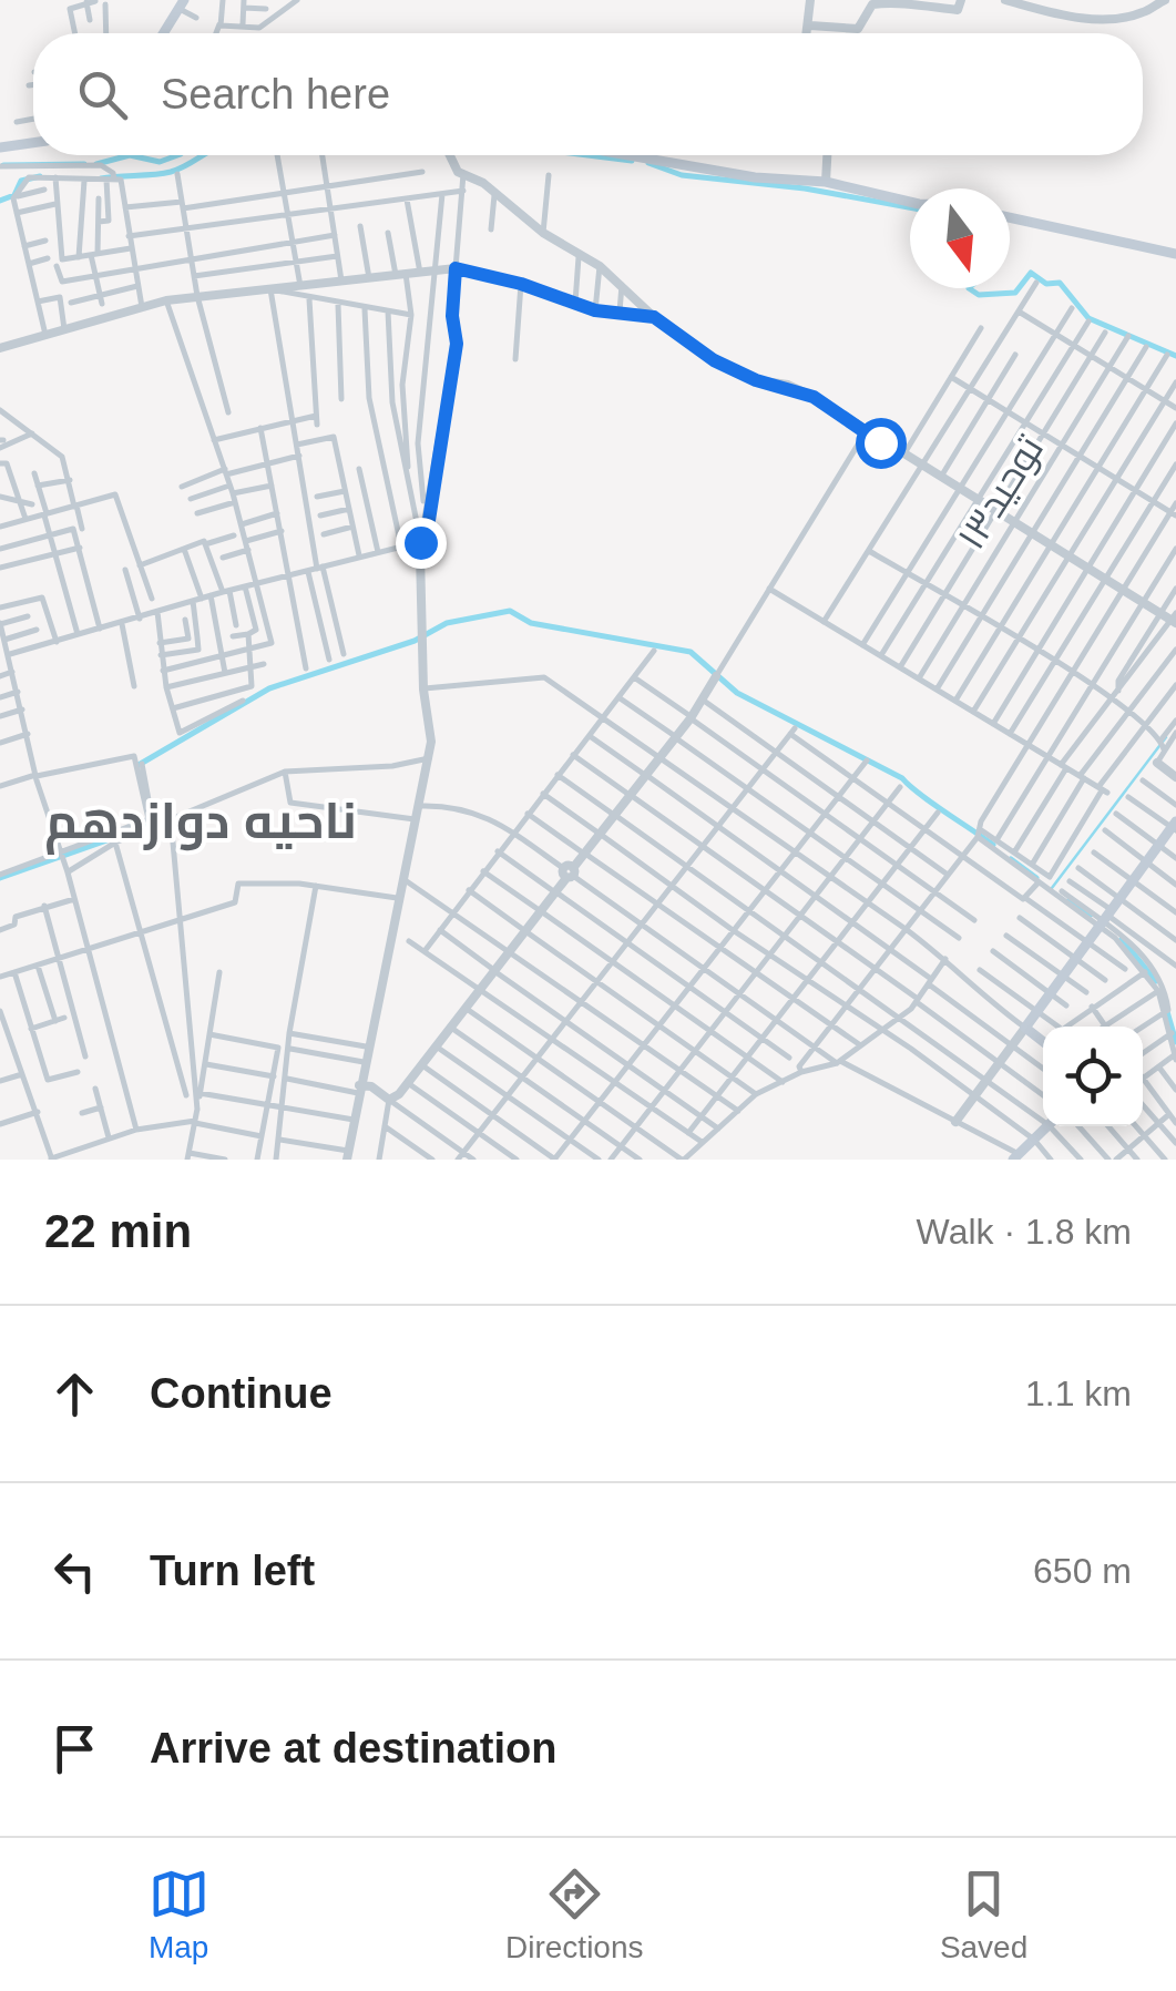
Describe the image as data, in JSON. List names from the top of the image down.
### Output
{
  "streets": {
    "street": ["توحید۱۳"]
  },
  "districts": ["ناحیه دوازدهم"],
  "north": "bottom",
  "page": {
    "search": "Search here",
    "heading": ["22 min", "Walk · 1.8 km"],
    "list": [
      ["Continue", "1.1 km"],
      ["Turn left", "650 m"],
      "Arrive at destination"
    ],
    "nav": ["Map", "Directions", "Saved"]
  }
}
